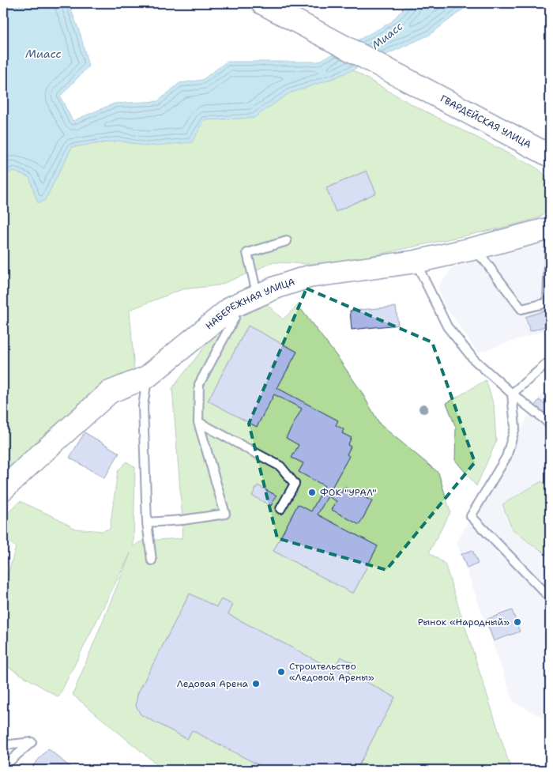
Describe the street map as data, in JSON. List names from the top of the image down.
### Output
{
  "streets": {
    "street": ["ГВАРДЕЙСКАЯ УЛИЦА", "НАБЕРЕЖНАЯ УЛИЦА"]
  },
  "water": ["Миасс"],
  "places": [
    "ФОК \"УРАЛ\"",
    "Рынок «Народный»",
    "Строительство «Ледовой Арены»",
    "Ледовая Арена"
  ]
}
